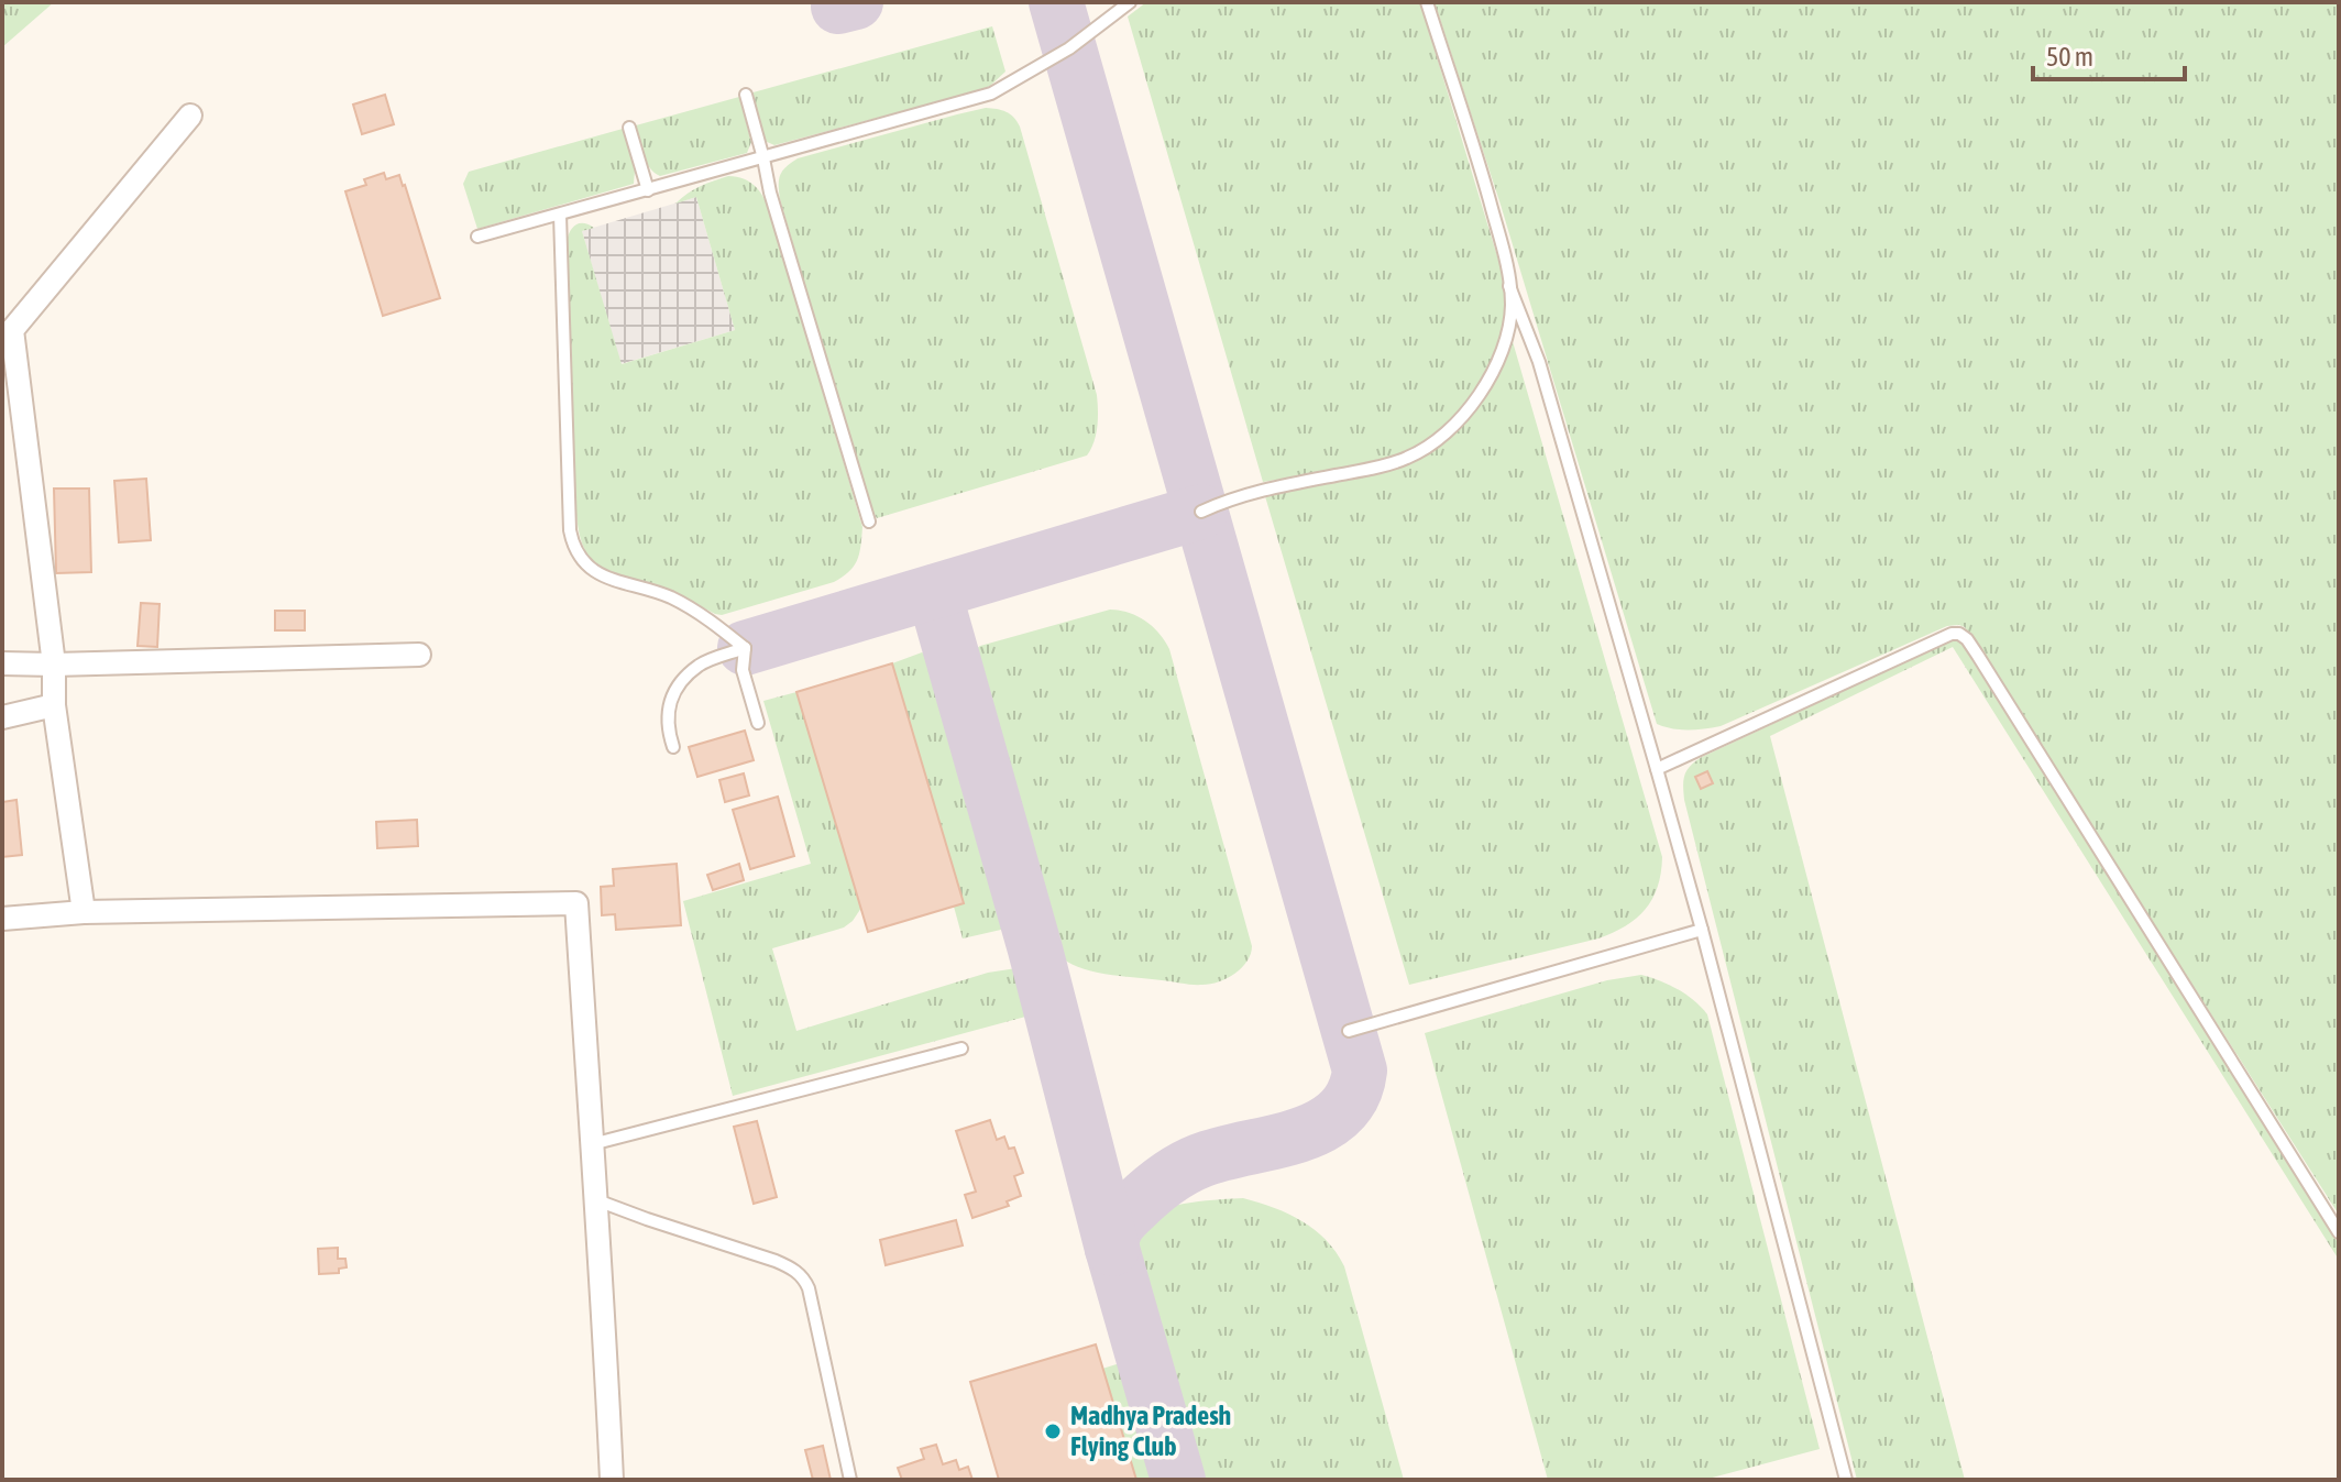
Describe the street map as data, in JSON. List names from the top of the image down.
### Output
{
  "places": ["Madhya Pradesh Flying Club"],
  "scale_bar": "50 m"
}
